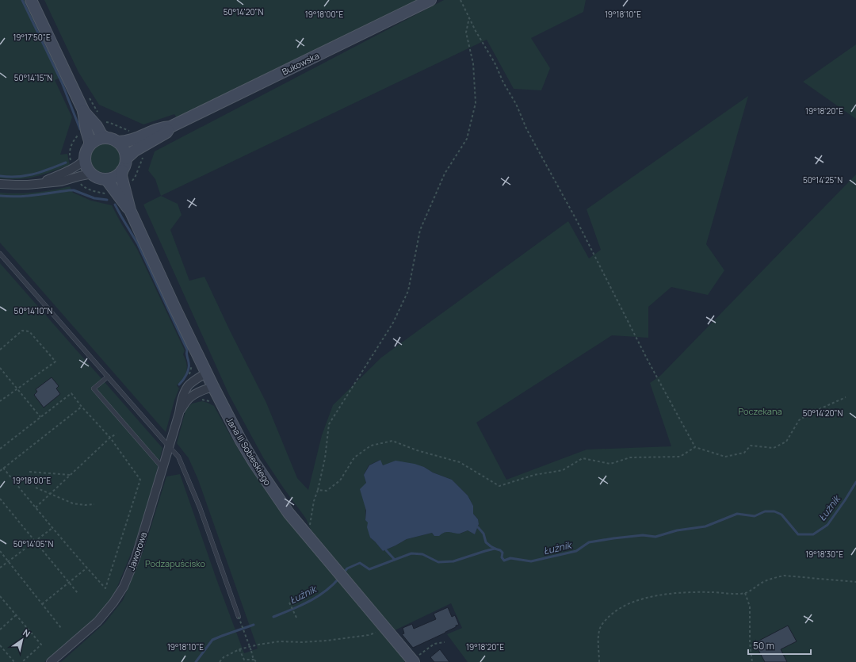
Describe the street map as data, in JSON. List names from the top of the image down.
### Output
{
  "streets": {
    "street": ["Bukowska", "Jana III Sobieskiego", "Jaworowa"]
  },
  "crossings": [
    ["Jana III Sobieskiego", "Jaworowa"]
  ],
  "water": ["Łużnik"],
  "parks": ["Poczekana", "Podzapuścisko"],
  "scale_bar": "50 m",
  "north": "top right",
  "coordinates": [
    "50°14'20\"N",
    "19°18'00\"E",
    "19°18'10\"E",
    "19°17'50\"E",
    "50°14'15\"N",
    "19°18'20\"E",
    "50°14'25\"N",
    "50°14'10\"N",
    "50°14'05\"N",
    "19°18'30\"E"
  ]
}
